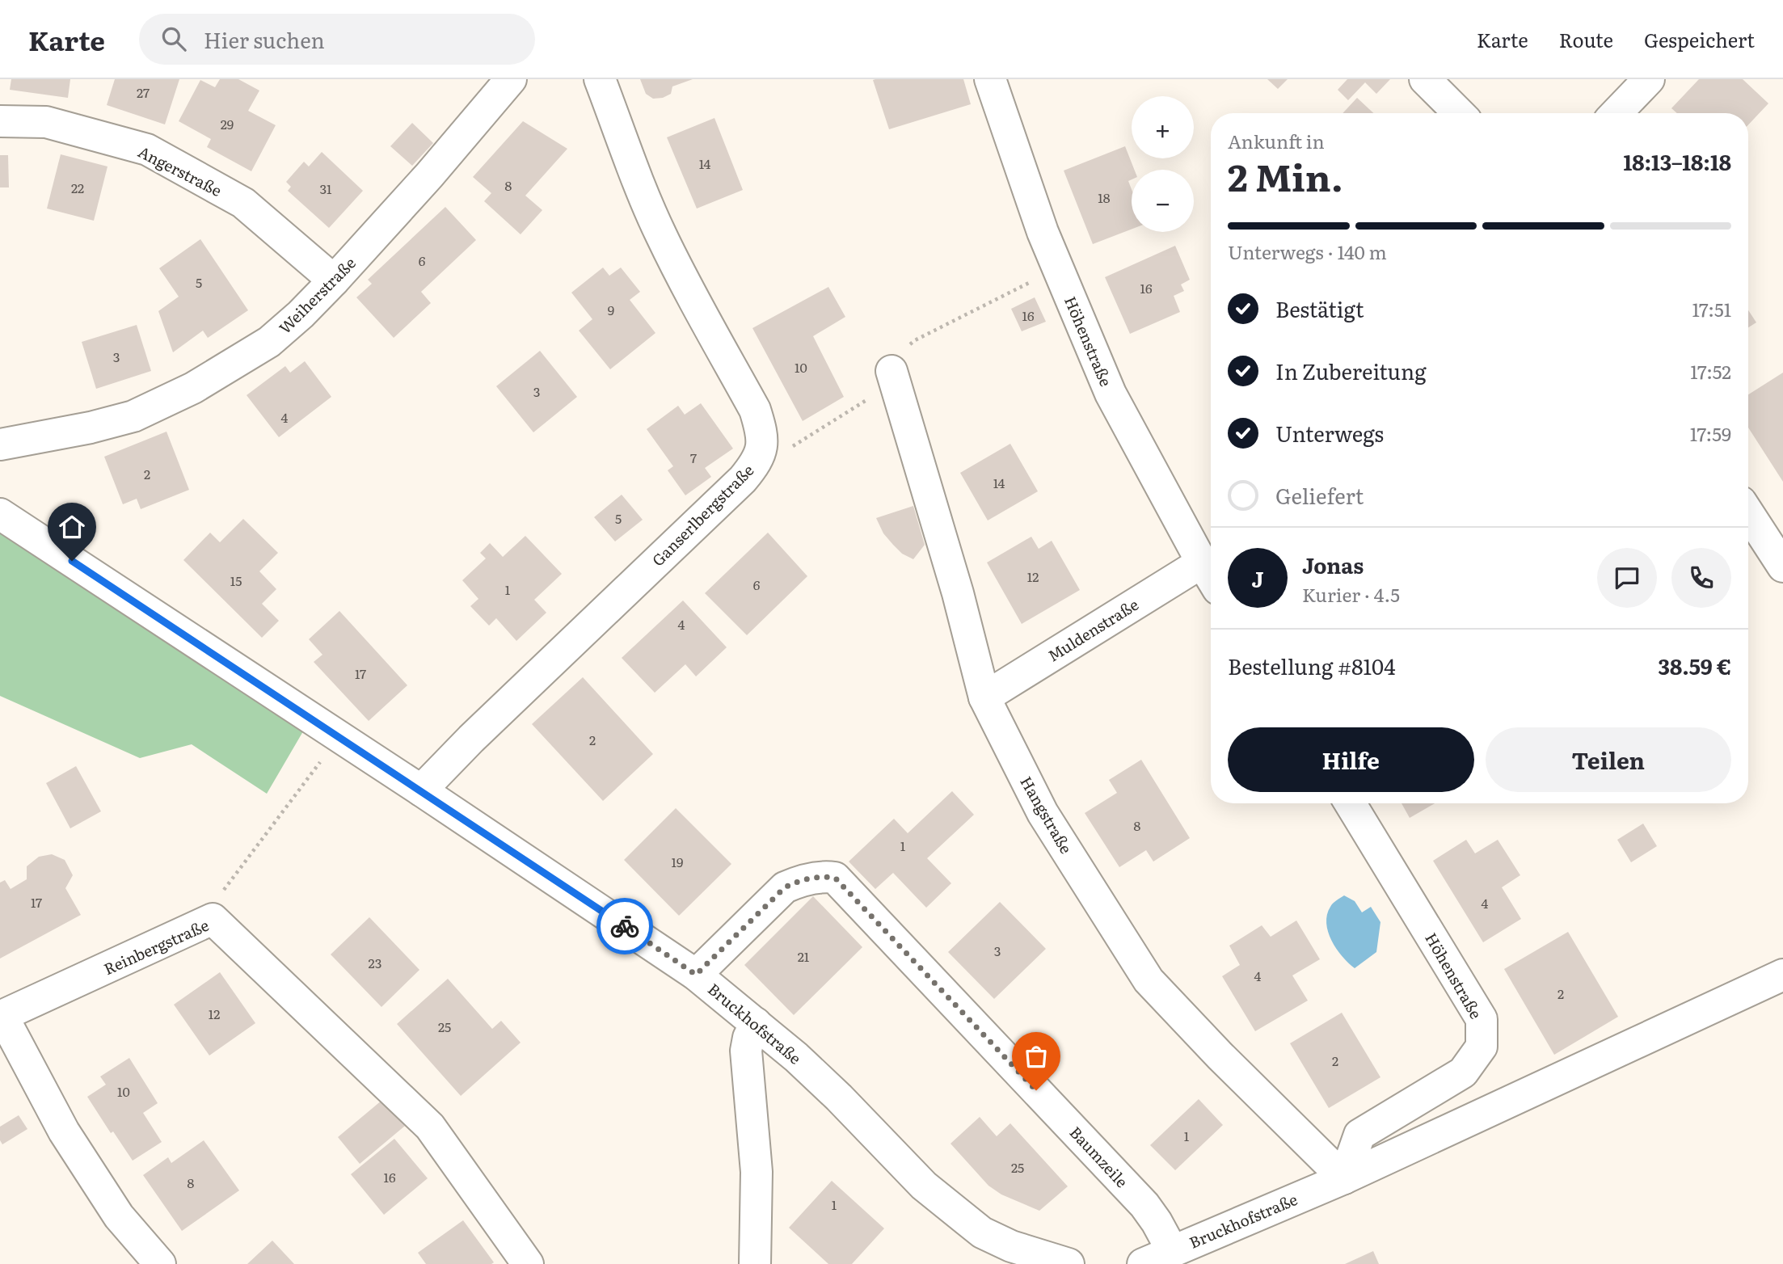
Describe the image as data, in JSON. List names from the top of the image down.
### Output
{
  "streets": {
    "street": [
      "Angerstraße",
      "Weiherstraße",
      "Höhenstraße",
      "Ganserlbergstraße",
      "Muldenstraße",
      "Hangstraße",
      "Reinbergstraße",
      "Bruckhofstraße",
      "Baumzeile"
    ]
  },
  "crossings": [
    ["Angerstraße", "Weiherstraße"],
    ["Höhenstraße", "Muldenstraße"],
    ["Höhenstraße", "Hangstraße"],
    ["Höhenstraße", "Bruckhofstraße"],
    ["Ganserlbergstraße", "Bruckhofstraße"],
    ["Muldenstraße", "Hangstraße"],
    ["Hangstraße", "Bruckhofstraße"],
    ["Bruckhofstraße", "Baumzeile"]
  ],
  "house_numbers": [
    "27",
    "29",
    "14",
    "8",
    "22",
    "31",
    "18",
    "6",
    "5",
    "16",
    "9",
    "16",
    "3",
    "10",
    "3",
    "4",
    "7",
    "2",
    "14",
    "5",
    "12",
    "15",
    "6",
    "1",
    "4",
    "17",
    "2",
    "8",
    "1",
    "19",
    "17",
    "4",
    "3",
    "21",
    "23",
    "4",
    "2",
    "12",
    "25",
    "2",
    "10",
    "1",
    "25",
    "16",
    "8",
    "1"
  ],
  "page": {
    "header": "Karte",
    "search": "Hier suchen",
    "nav": ["Karte", "Route", "Gespeichert"],
    "map_buttons": ["+", "−"],
    "heading": ["2 Min.", "Ankunft in", "18:13–18:18"],
    "panel": [
      "Jonas",
      "Kurier · 4.5",
      "Bestellung #8104",
      "38.59 €"
    ],
    "bar": "Unterwegs · 140 m",
    "list": [
      ["Bestätigt", "17:51"],
      ["In Zubereitung", "17:52"],
      ["Unterwegs", "17:59"],
      "Geliefert"
    ],
    "round": "J",
    "buttons": ["Hilfe", "Teilen"]
  }
}
